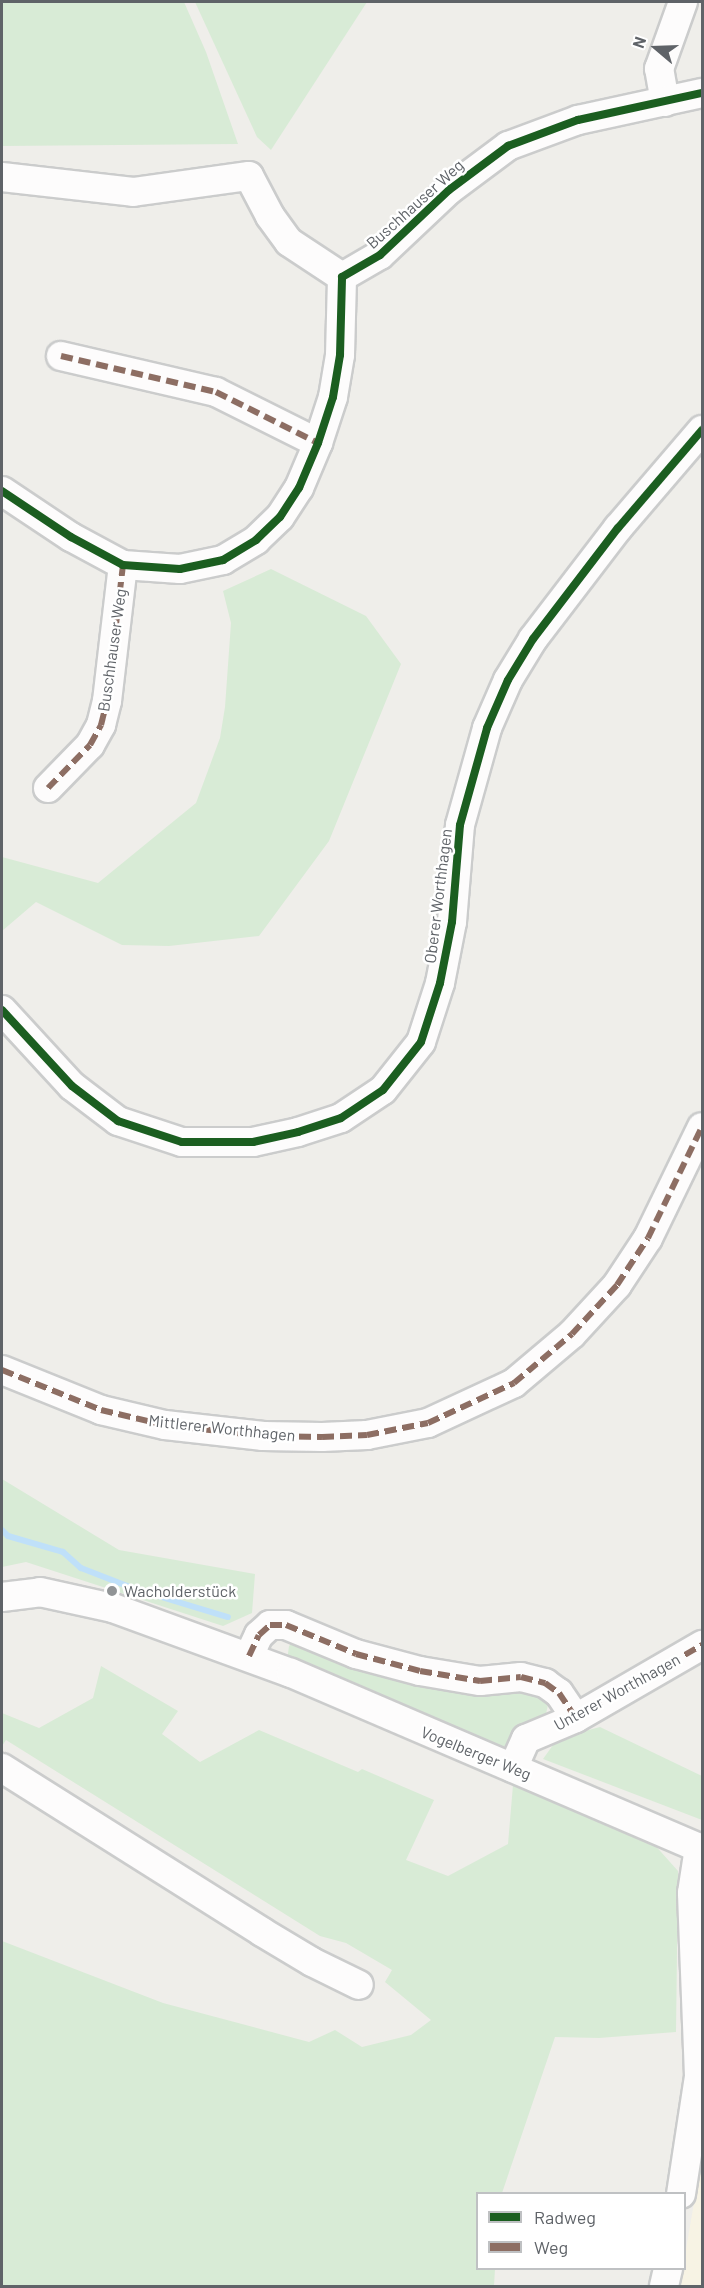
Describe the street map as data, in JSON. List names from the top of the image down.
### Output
{
  "streets": {
    "street": [
      "Buschhauser Weg",
      "Oberer Worthhagen",
      "Mittlerer Worthhagen",
      "Unterer Worthhagen",
      "Vogelberger Weg"
    ]
  },
  "crossings": [
    ["Unterer Worthhagen", "Vogelberger Weg"]
  ],
  "places": ["Wacholderstück"],
  "legend": ["Radweg", "Weg"],
  "north": "left"
}
